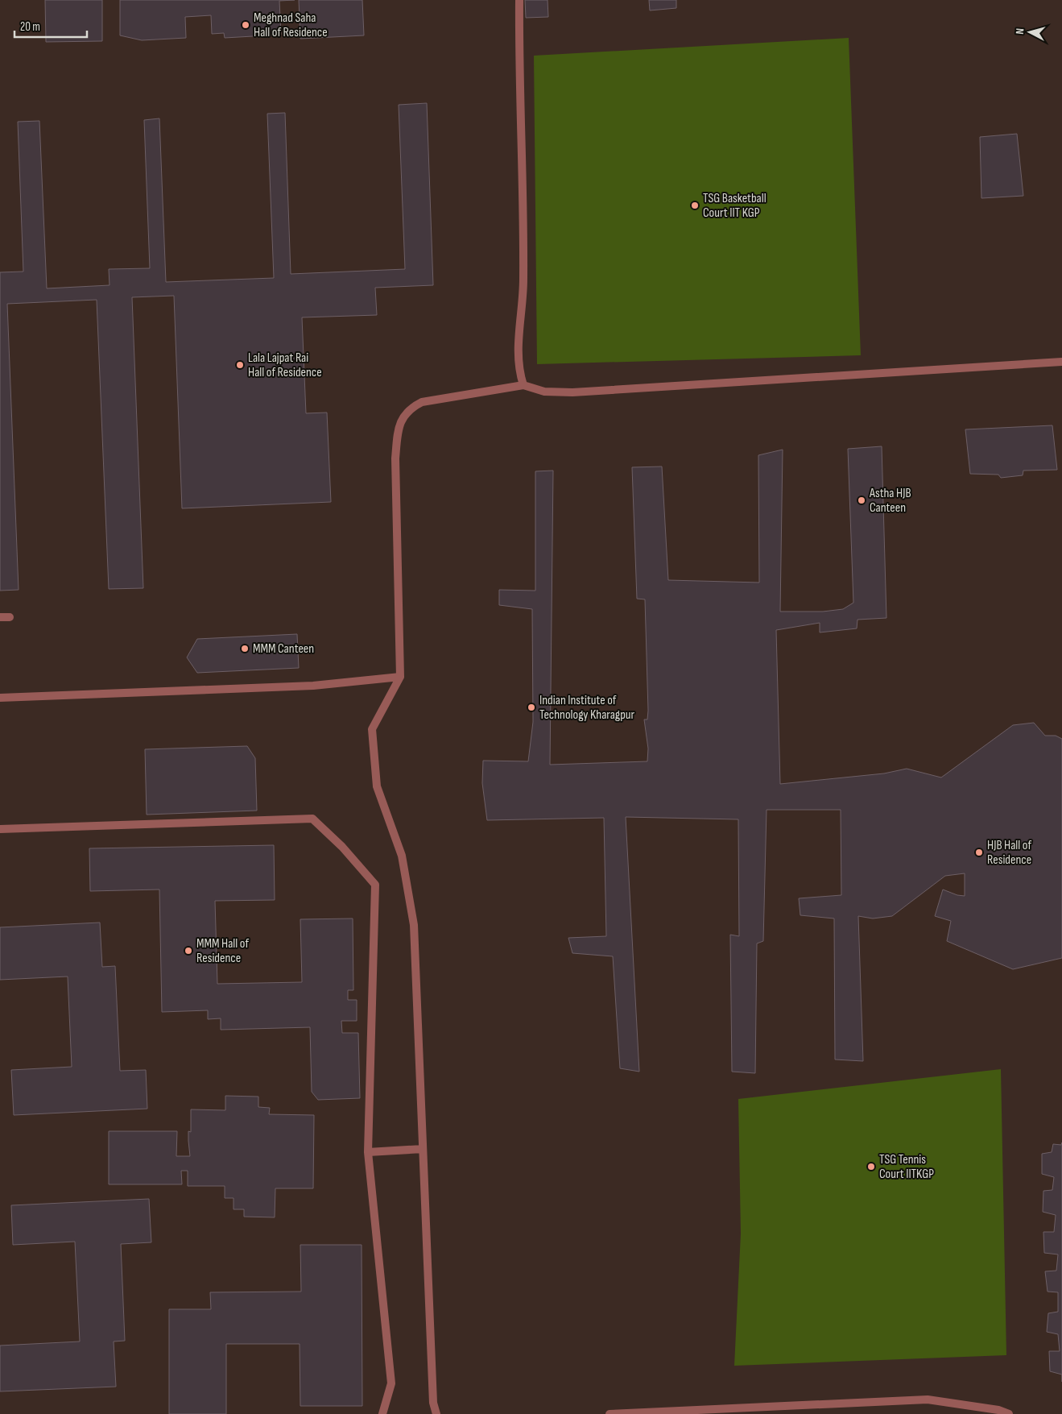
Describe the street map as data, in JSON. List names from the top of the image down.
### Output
{
  "places": [
    "Meghnad Saha Hall of Residence",
    "TSG Basketball Court IIT KGP",
    "Lala Lajpat Rai Hall of Residence",
    "Astha HJB Canteen",
    "MMM Canteen",
    "Indian Institute of Technology Kharagpur",
    "HJB Hall of Residence",
    "MMM Hall of Residence",
    "TSG Tennis Court IITKGP"
  ],
  "scale_bar": "20 m",
  "north": "left"
}
